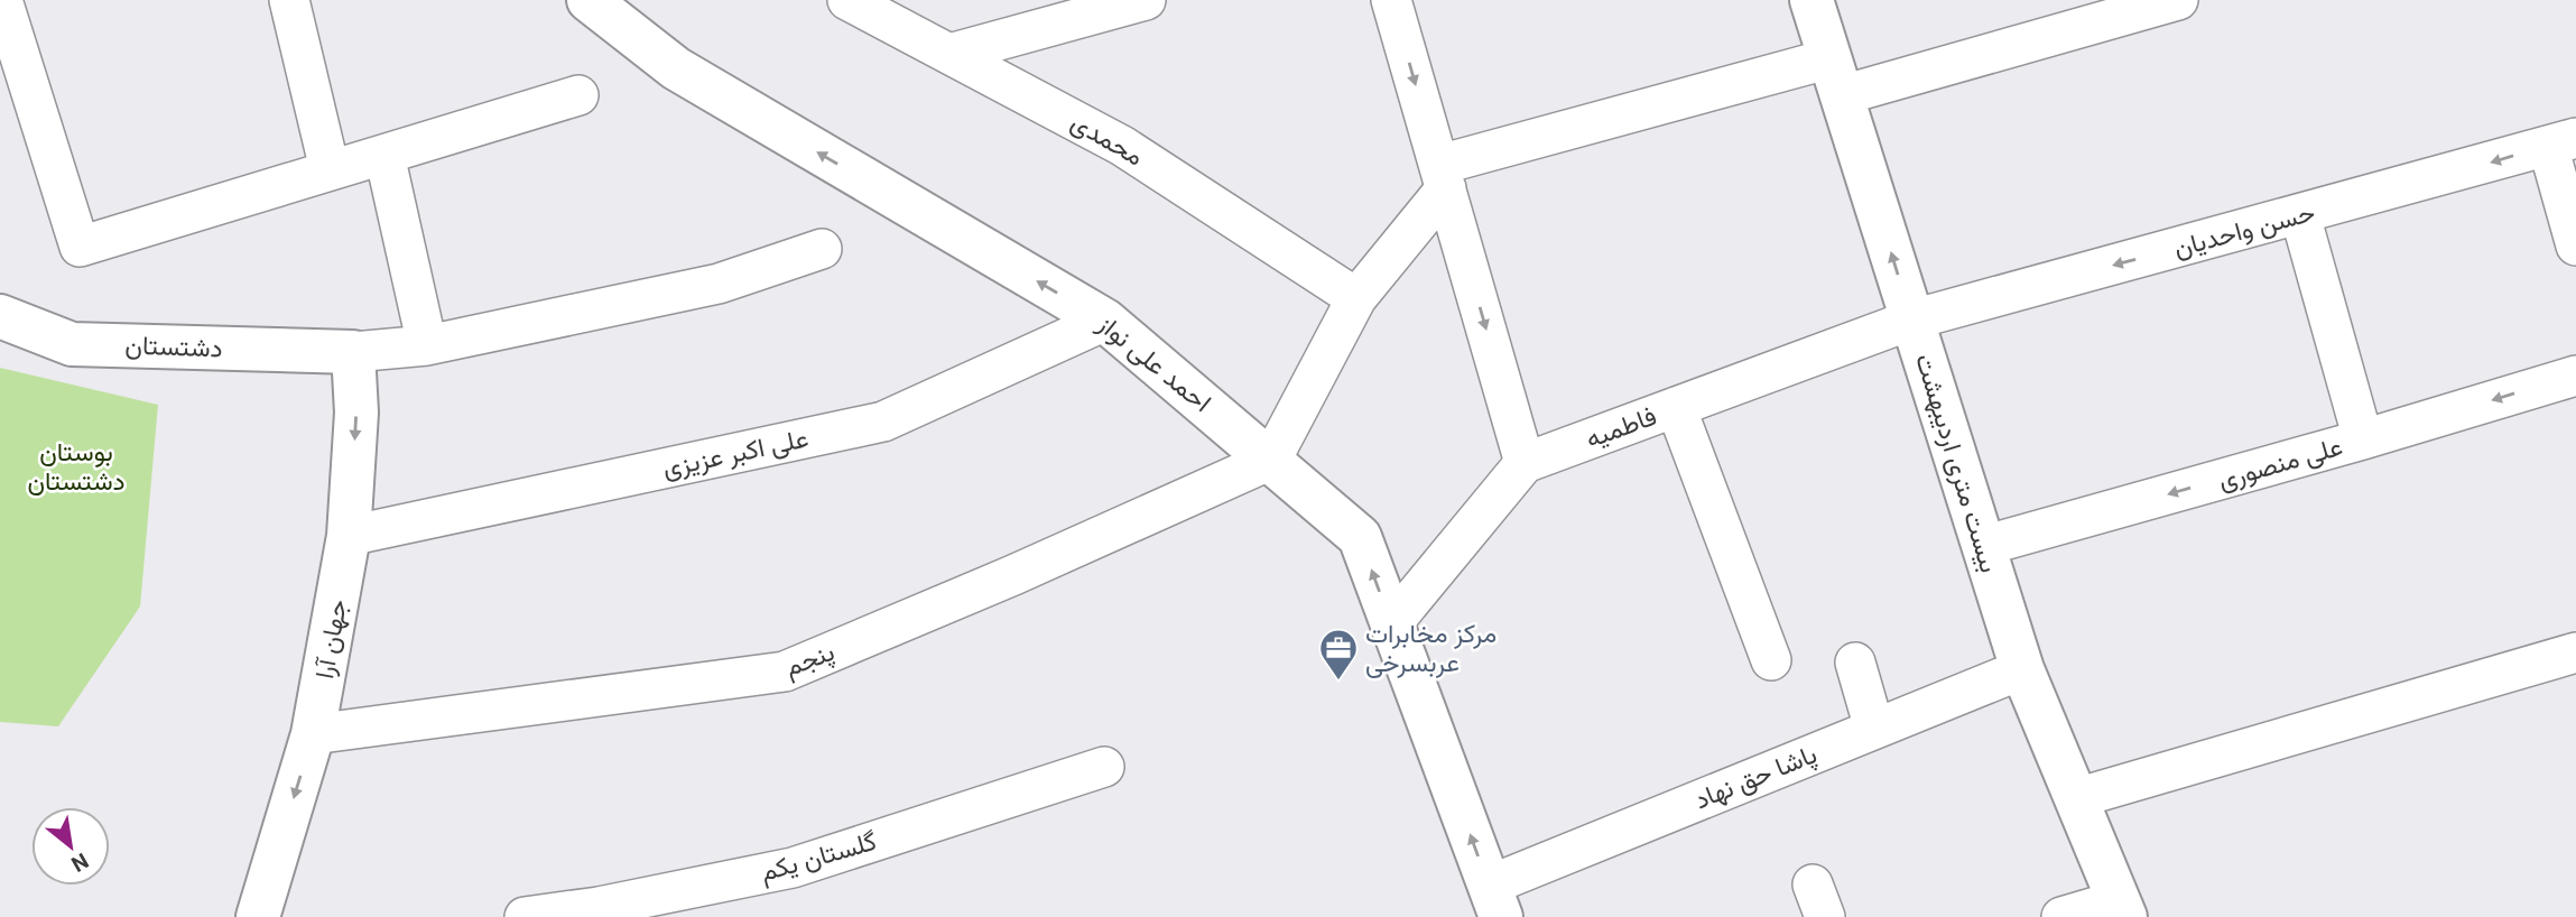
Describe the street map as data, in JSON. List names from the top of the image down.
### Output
{
  "streets": {
    "street": [
      "محمدی",
      "حسن واحدیان",
      "دشتستان",
      "احمد علی نواز",
      "فاطمیه",
      "علی اکبر عزیزی",
      "بیست متری اردیبهشت",
      "علی منصوری",
      "جهان آرا",
      "پنجم",
      "پاشا حق نهاد",
      "گلستان یکم"
    ]
  },
  "crossings": [
    ["حسن واحدیان", "فاطمیه"],
    ["حسن واحدیان", "بیست متری اردیبهشت"],
    ["دشتستان", "جهان آرا"],
    ["احمد علی نواز", "علی اکبر عزیزی"],
    ["احمد علی نواز", "پنجم"],
    ["احمد علی نواز", "پاشا حق نهاد"],
    ["فاطمیه", "بیست متری اردیبهشت"],
    ["علی اکبر عزیزی", "جهان آرا"],
    ["بیست متری اردیبهشت", "علی منصوری"],
    ["بیست متری اردیبهشت", "پاشا حق نهاد"],
    ["جهان آرا", "پنجم"]
  ],
  "one_way": ["احمد علی نواز", "جهان آرا"],
  "parks": ["بوستان دشتستان"],
  "places": {
    "office": ["مرکز مخابرات عربسرخی"]
  },
  "north": "bottom right"
}
